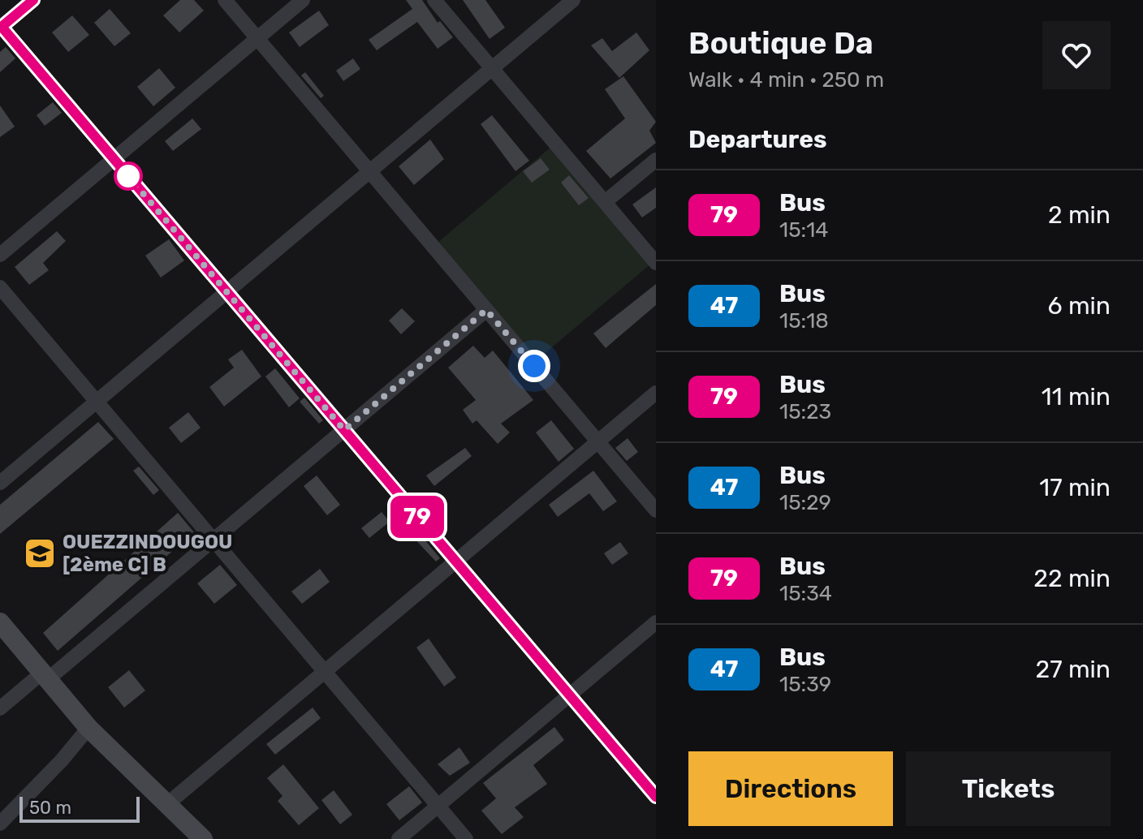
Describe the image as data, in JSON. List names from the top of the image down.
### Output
{
  "places": {
    "school or university": ["OUEZZINDOUGOU [2ème C] B"]
  },
  "lines": ["bus line 79"],
  "scale_bar": "50 m",
  "page": {
    "on_map": "79",
    "heading": [
      ["Boutique Da", "Walk · 4 min · 250 m"],
      "Departures"
    ],
    "list": [
      {
        "mark": "79",
        "name": "Bus",
        "note": "15:14",
        "value": "2 min"
      },
      {
        "mark": "47",
        "name": "Bus",
        "note": "15:18",
        "value": "6 min"
      },
      {
        "mark": "79",
        "name": "Bus",
        "note": "15:23",
        "value": "11 min"
      },
      {
        "mark": "47",
        "name": "Bus",
        "note": "15:29",
        "value": "17 min"
      },
      {
        "mark": "79",
        "name": "Bus",
        "note": "15:34",
        "value": "22 min"
      },
      {
        "mark": "47",
        "name": "Bus",
        "note": "15:39",
        "value": "27 min"
      }
    ],
    "buttons": ["Directions", "Tickets"],
    "scale": "50 m"
  }
}
